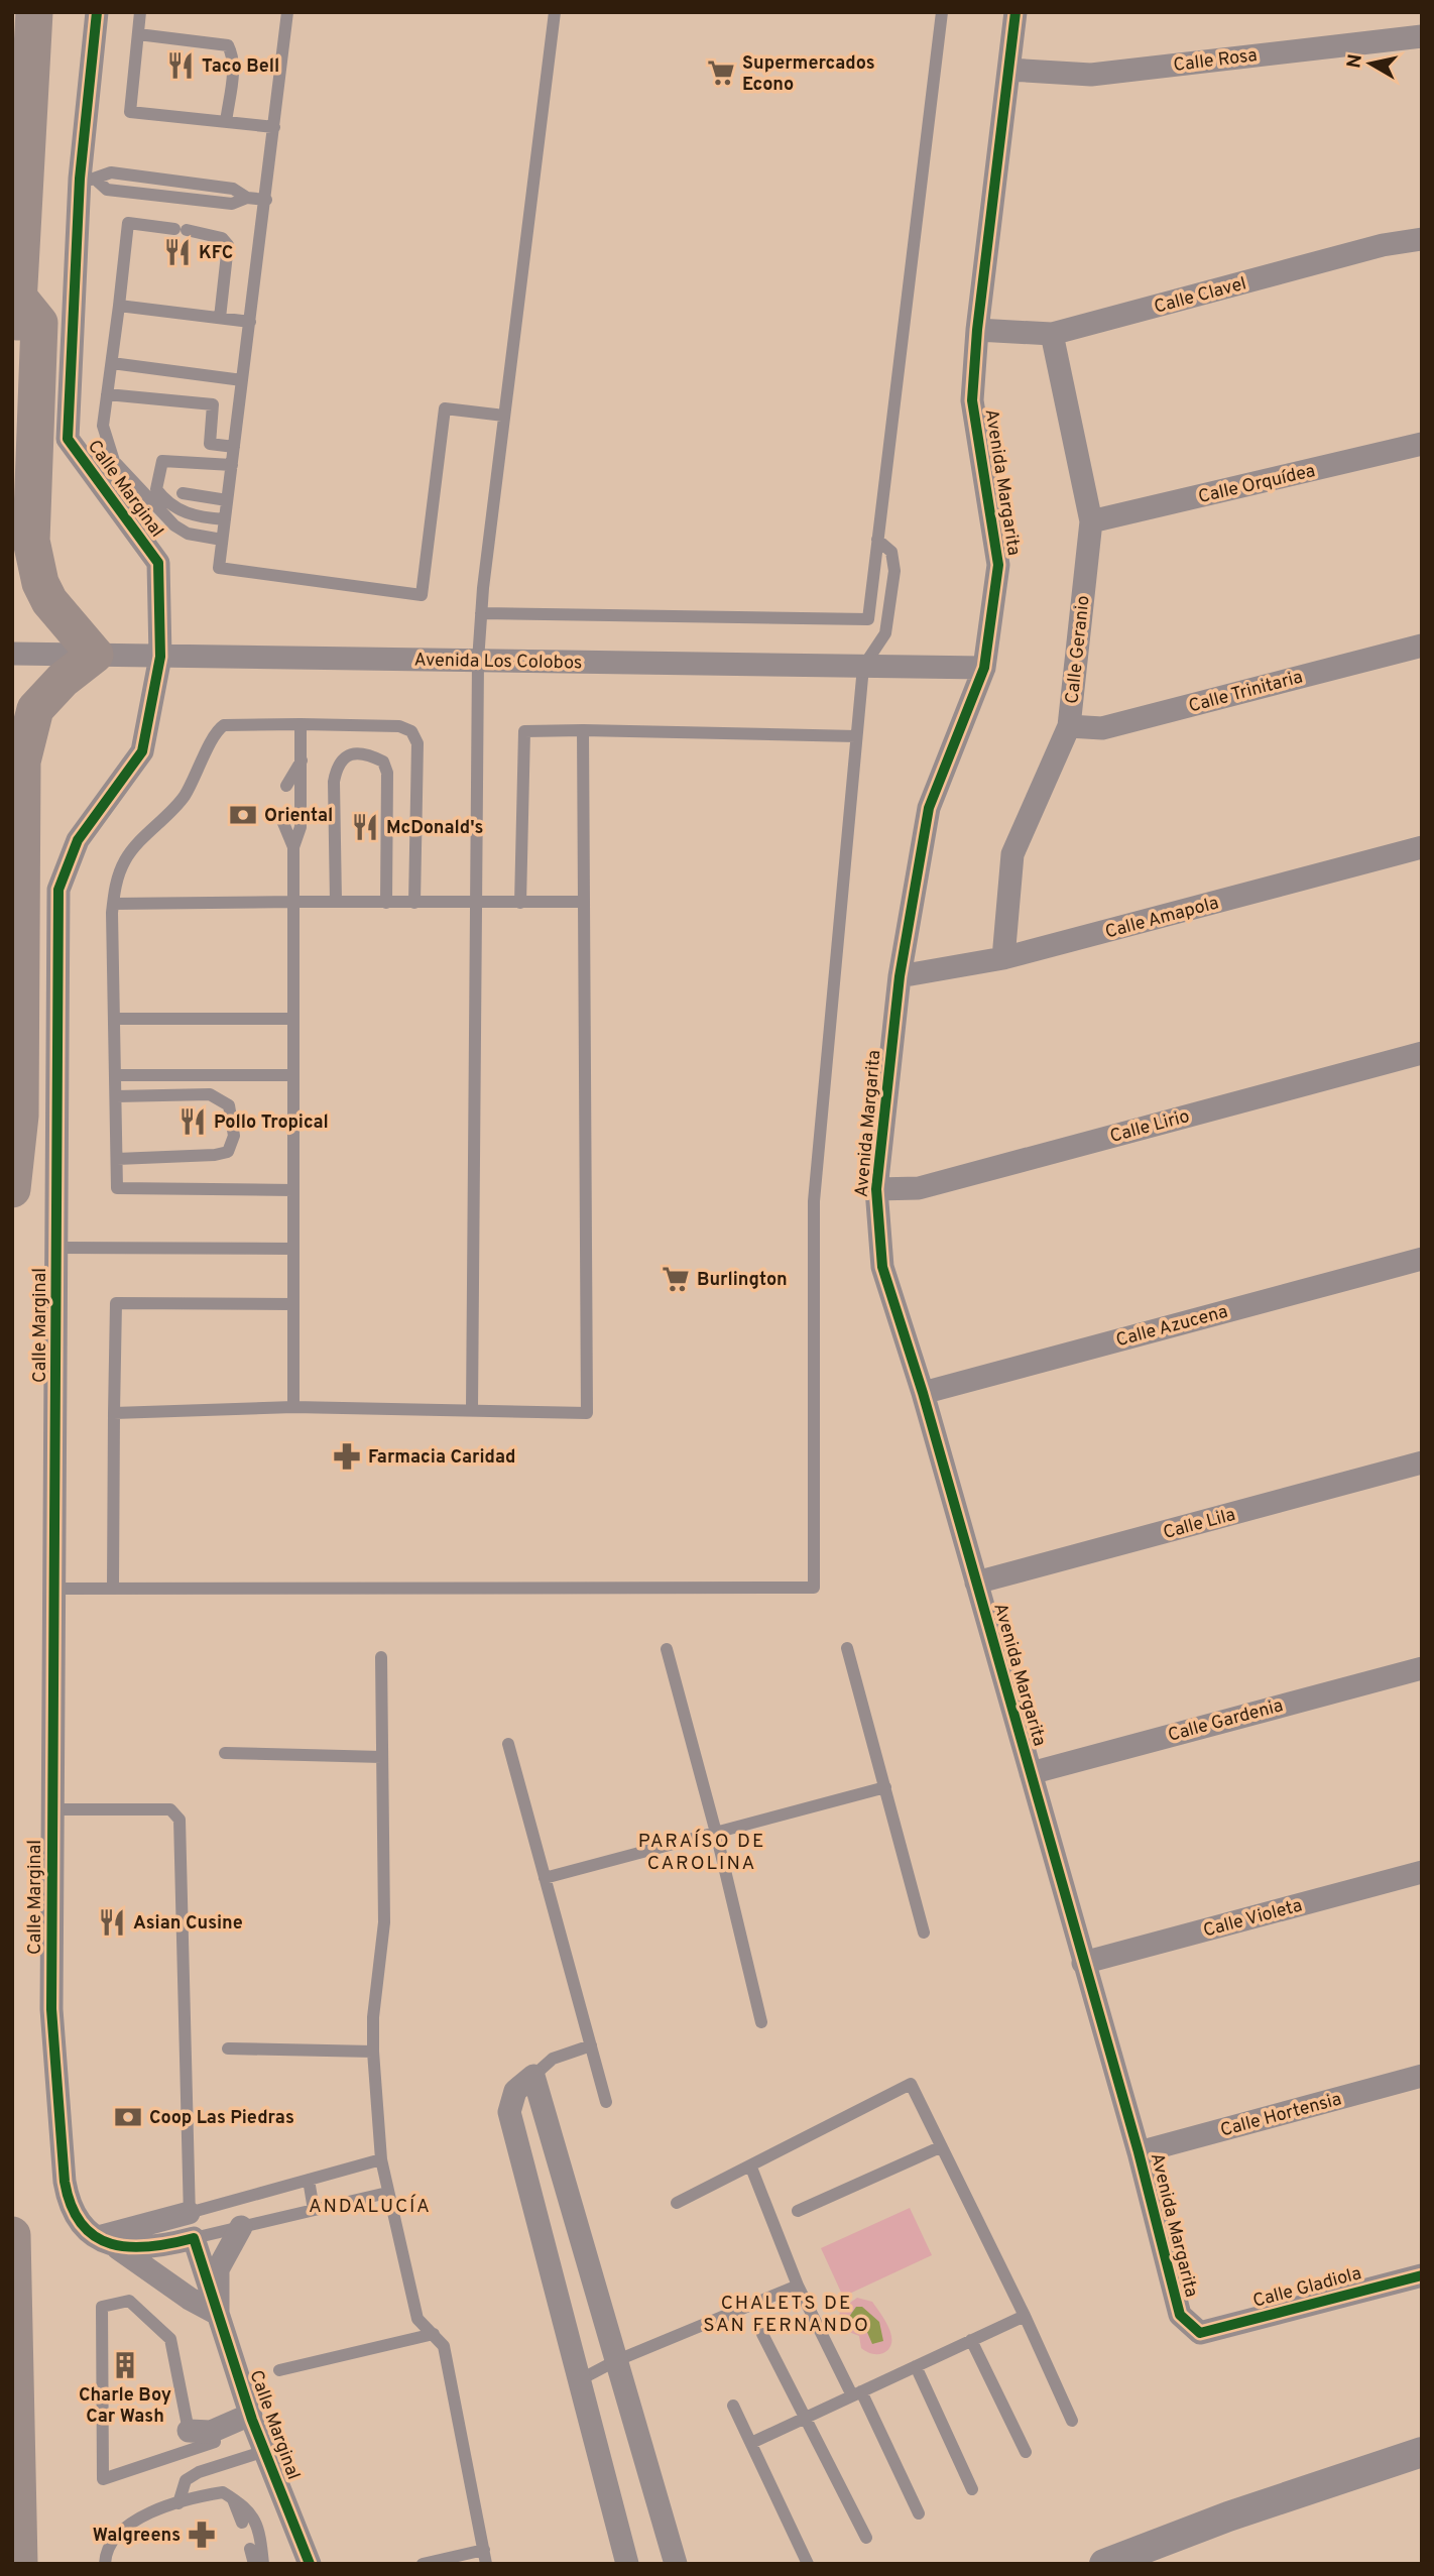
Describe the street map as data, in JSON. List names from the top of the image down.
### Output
{
  "streets": {
    "street": [
      "Calle Rosa",
      "Calle Clavel",
      "Avenida Margarita",
      "Calle Orquídea",
      "Calle Marginal",
      "Calle Geranio",
      "Avenida Los Colobos",
      "Calle Trinitaria",
      "Calle Amapola",
      "Calle Lirio",
      "Calle Azucena",
      "Calle Lila",
      "Calle Gardenia",
      "Calle Violeta",
      "Calle Hortensia",
      "Calle Gladiola"
    ]
  },
  "crossings": [
    ["Calle Rosa", "Avenida Margarita"],
    ["Calle Clavel", "Avenida Margarita"],
    ["Calle Clavel", "Calle Geranio"],
    ["Avenida Margarita", "Avenida Los Colobos"],
    ["Avenida Margarita", "Calle Amapola"],
    ["Avenida Margarita", "Calle Lirio"],
    ["Avenida Margarita", "Calle Azucena"],
    ["Avenida Margarita", "Calle Lila"],
    ["Avenida Margarita", "Calle Gardenia"],
    ["Avenida Margarita", "Calle Violeta"],
    ["Avenida Margarita", "Calle Hortensia"],
    ["Avenida Margarita", "Calle Gladiola"],
    ["Calle Orquídea", "Calle Geranio"],
    ["Calle Marginal", "Avenida Los Colobos"],
    ["Calle Geranio", "Calle Trinitaria"],
    ["Calle Geranio", "Calle Amapola"]
  ],
  "districts": ["PARAÍSO DE CAROLINA", "ANDALUCÍA", "CHALETS DE SAN FERNANDO"],
  "places": {
    "restaurant": [
      "Taco Bell",
      "KFC",
      "McDonald's",
      "Pollo Tropical",
      "Asian Cusine"
    ],
    "supermarket": ["Supermercados Econo", "Burlington"],
    "bank": ["Oriental", "Coop Las Piedras"],
    "pharmacy": ["Farmacia Caridad", "Walgreens"],
    "building": ["Charle Boy Car Wash"]
  },
  "north": "left"
}
